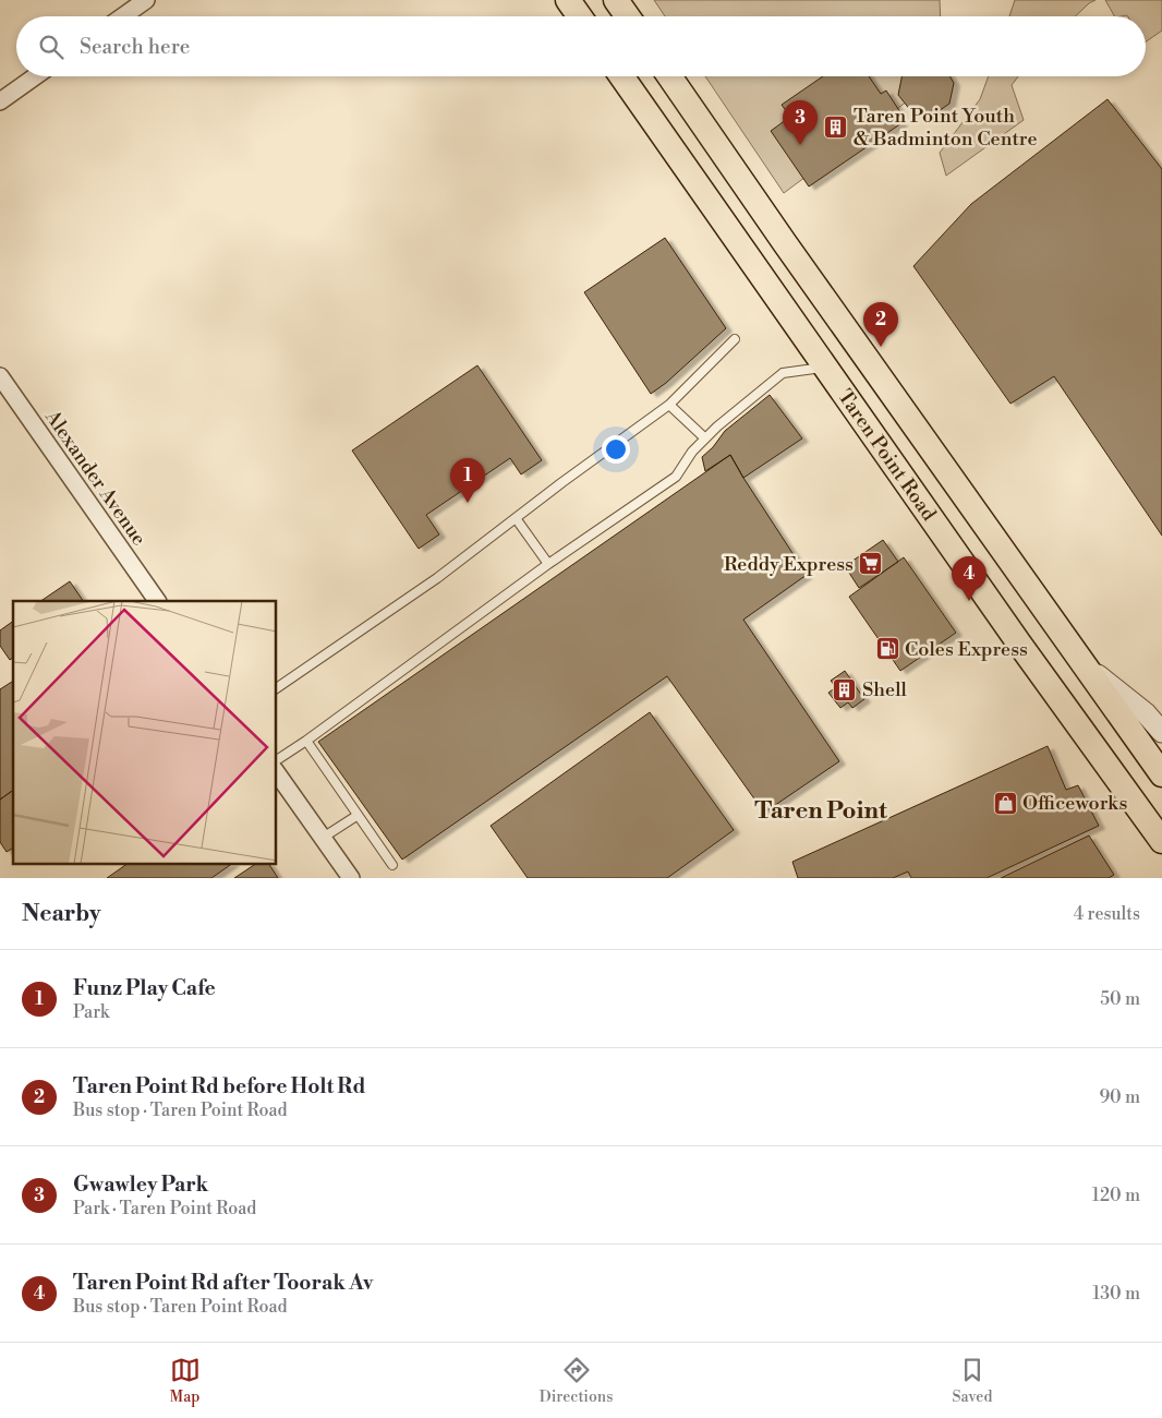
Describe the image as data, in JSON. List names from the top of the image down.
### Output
{
  "streets": {
    "main road": ["Taren Point Road"],
    "street": ["Alexander Avenue"]
  },
  "districts": ["Taren Point"],
  "places": {
    "building": ["Taren Point Youth & Badminton Centre", "Shell"],
    "supermarket": ["Reddy Express"],
    "fuel station": ["Coles Express"],
    "shop": ["Officeworks"]
  },
  "page": {
    "search": "Search here",
    "pins": [
      "3",
      "2",
      "1",
      "4"
    ],
    "heading": ["Nearby", "4 results"],
    "list": [
      {
        "mark": "1",
        "name": "Funz Play Cafe",
        "note": "Park",
        "value": "50 m"
      },
      {
        "mark": "2",
        "name": "Taren Point Rd before Holt Rd",
        "note": "Bus stop · Taren Point Road",
        "value": "90 m"
      },
      {
        "mark": "3",
        "name": "Gwawley Park",
        "note": "Park · Taren Point Road",
        "value": "120 m"
      },
      {
        "mark": "4",
        "name": "Taren Point Rd after Toorak Av",
        "note": "Bus stop · Taren Point Road",
        "value": "130 m"
      }
    ],
    "nav": ["Map", "Directions", "Saved"]
  }
}
